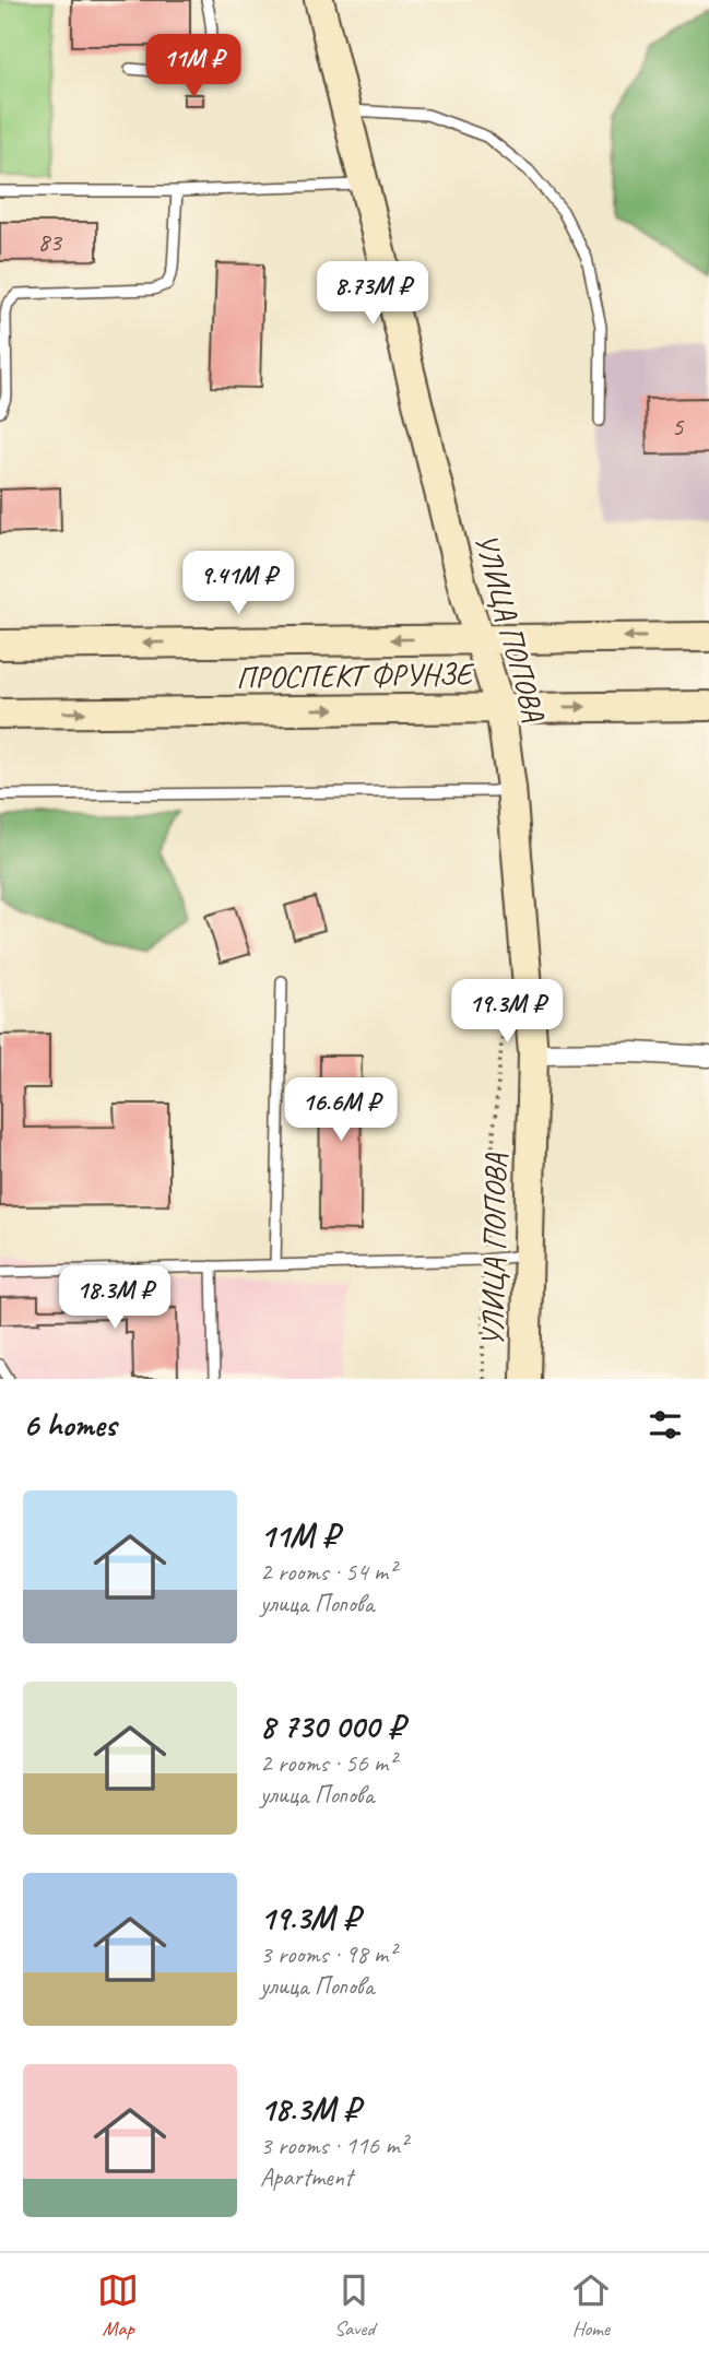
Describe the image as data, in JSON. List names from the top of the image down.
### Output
{
  "streets": {
    "street": ["УЛИЦА ПОПОВА", "ПРОСПЕКТ ФРУНЗЕ"]
  },
  "crossings": [
    ["УЛИЦА ПОПОВА", "ПРОСПЕКТ ФРУНЗЕ"]
  ],
  "house_numbers": ["83", "5"],
  "page": {
    "price": [
      "11M ₽",
      "8.73M ₽",
      "9.41M ₽",
      "19.3M ₽",
      "16.6M ₽",
      "18.3M ₽"
    ],
    "heading": "6 homes",
    "list": [
      {
        "name": "11M ₽",
        "note": "2 rooms · 54 m² · улица Попова"
      },
      {
        "name": "8 730 000 ₽",
        "note": "2 rooms · 56 m² · улица Попова"
      },
      {
        "name": "19.3M ₽",
        "note": "3 rooms · 98 m² · улица Попова"
      },
      {
        "name": "18.3M ₽",
        "note": "3 rooms · 116 m² · Apartment"
      }
    ],
    "tabs": ["Map", "Saved", "Home"]
  }
}
